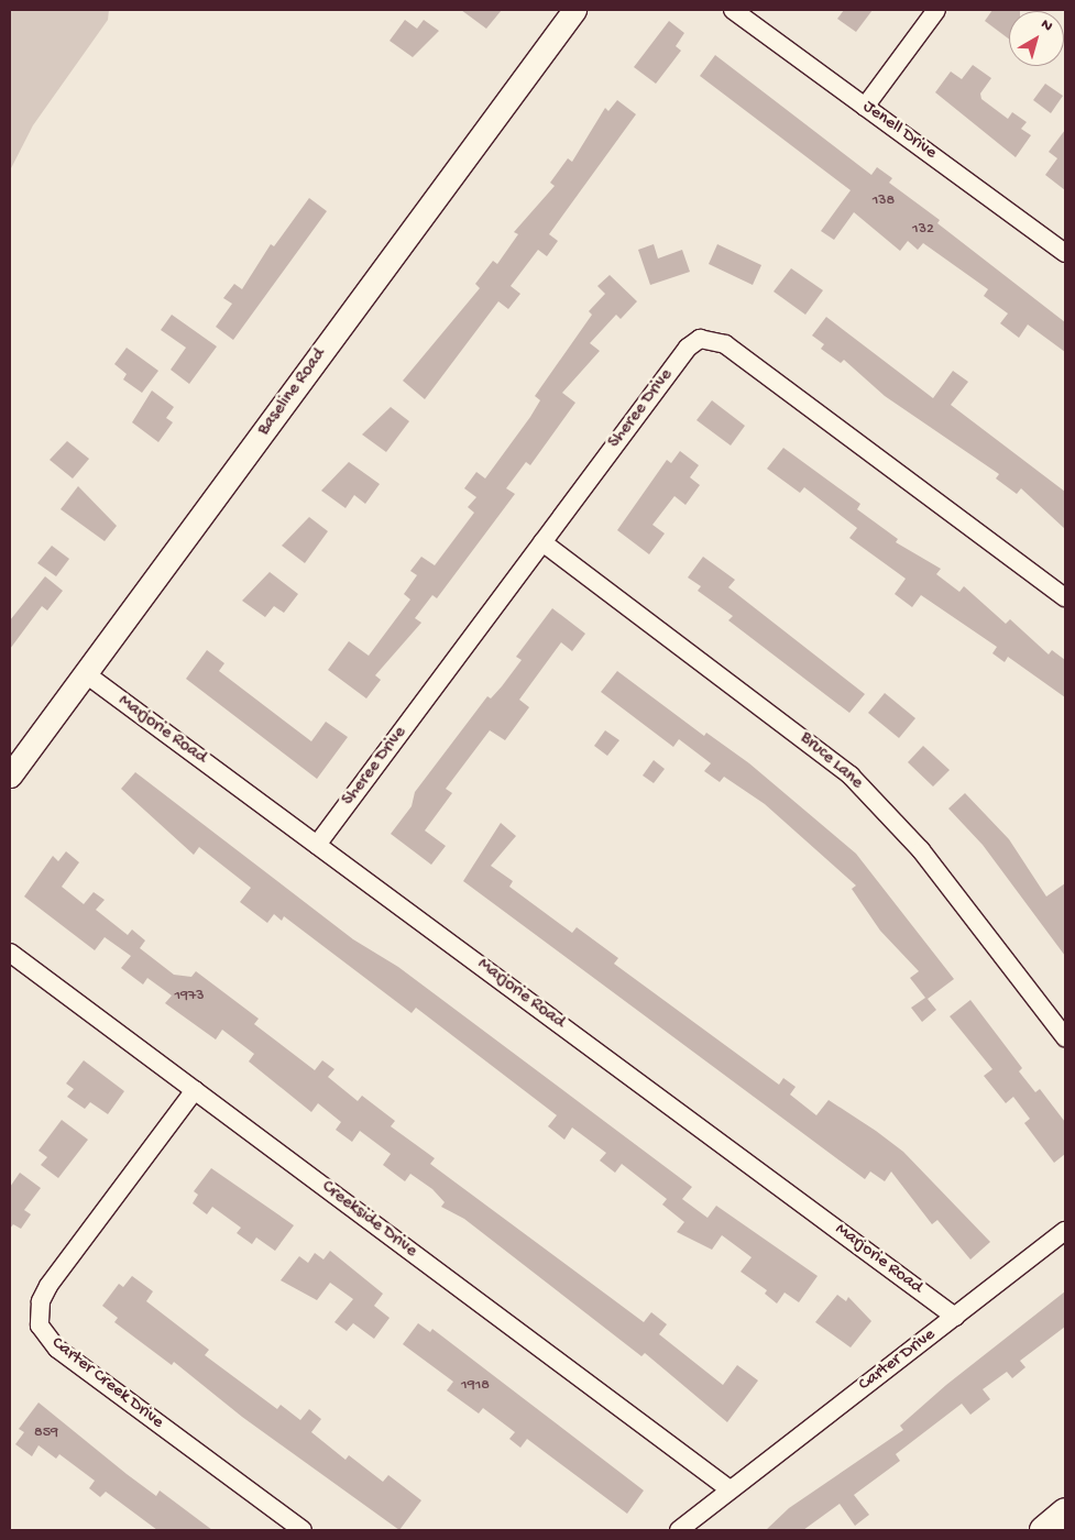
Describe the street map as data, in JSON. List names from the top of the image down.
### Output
{
  "streets": {
    "street": [
      "Jenell Drive",
      "Baseline Road",
      "Sheree Drive",
      "Marjorie Road",
      "Bruce Lane",
      "Creekside Drive",
      "Carter Drive",
      "Carter Creek Drive"
    ]
  },
  "crossings": [
    ["Baseline Road", "Marjorie Road"],
    ["Sheree Drive", "Marjorie Road"],
    ["Sheree Drive", "Bruce Lane"],
    ["Marjorie Road", "Carter Drive"],
    ["Creekside Drive", "Carter Drive"],
    ["Creekside Drive", "Carter Creek Drive"]
  ],
  "house_numbers": [
    "138",
    "132",
    "1973",
    "1918",
    "859"
  ],
  "north": "top right"
}
